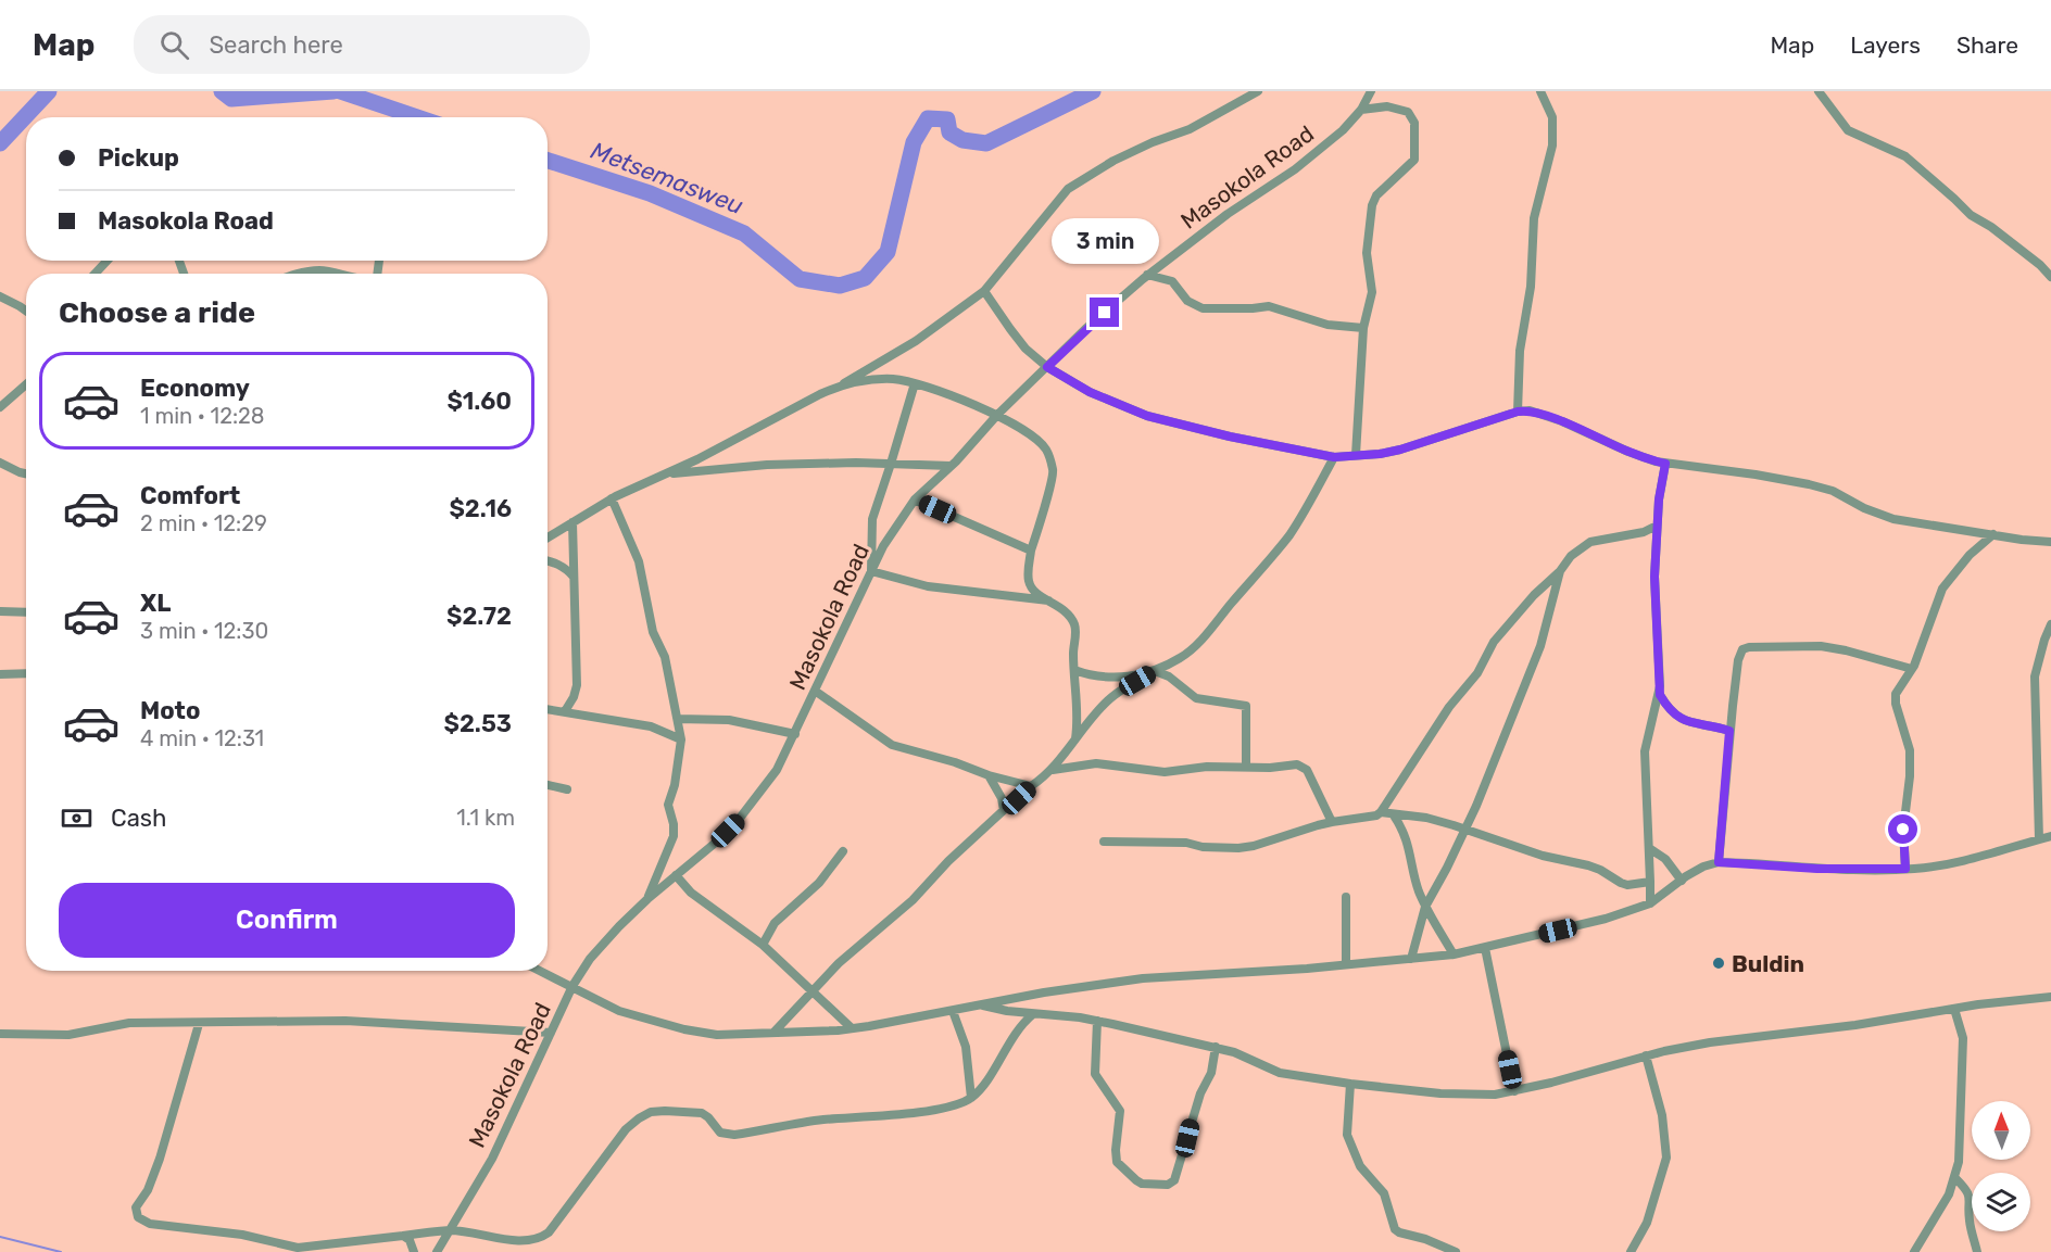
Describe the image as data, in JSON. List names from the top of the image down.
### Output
{
  "streets": {
    "street": ["Masokola Road"]
  },
  "water": ["Metsemasweu"],
  "places": ["Buldin"],
  "north": "top",
  "page": {
    "header": "Map",
    "search": "Search here",
    "nav": ["Map", "Layers", "Share"],
    "banner": ["Pickup", "Masokola Road"],
    "bubble": "3 min",
    "heading": "Choose a ride",
    "list": [
      {
        "name": "Economy",
        "note": "1 min · 12:28",
        "value": "$1.60"
      },
      {
        "name": "Comfort",
        "note": "2 min · 12:29",
        "value": "$2.16"
      },
      {
        "name": "XL",
        "note": "3 min · 12:30",
        "value": "$2.72"
      },
      {
        "name": "Moto",
        "note": "4 min · 12:31",
        "value": "$2.53"
      }
    ],
    "pay": ["Cash", "1.1 km"],
    "buttons": "Confirm"
  }
}
